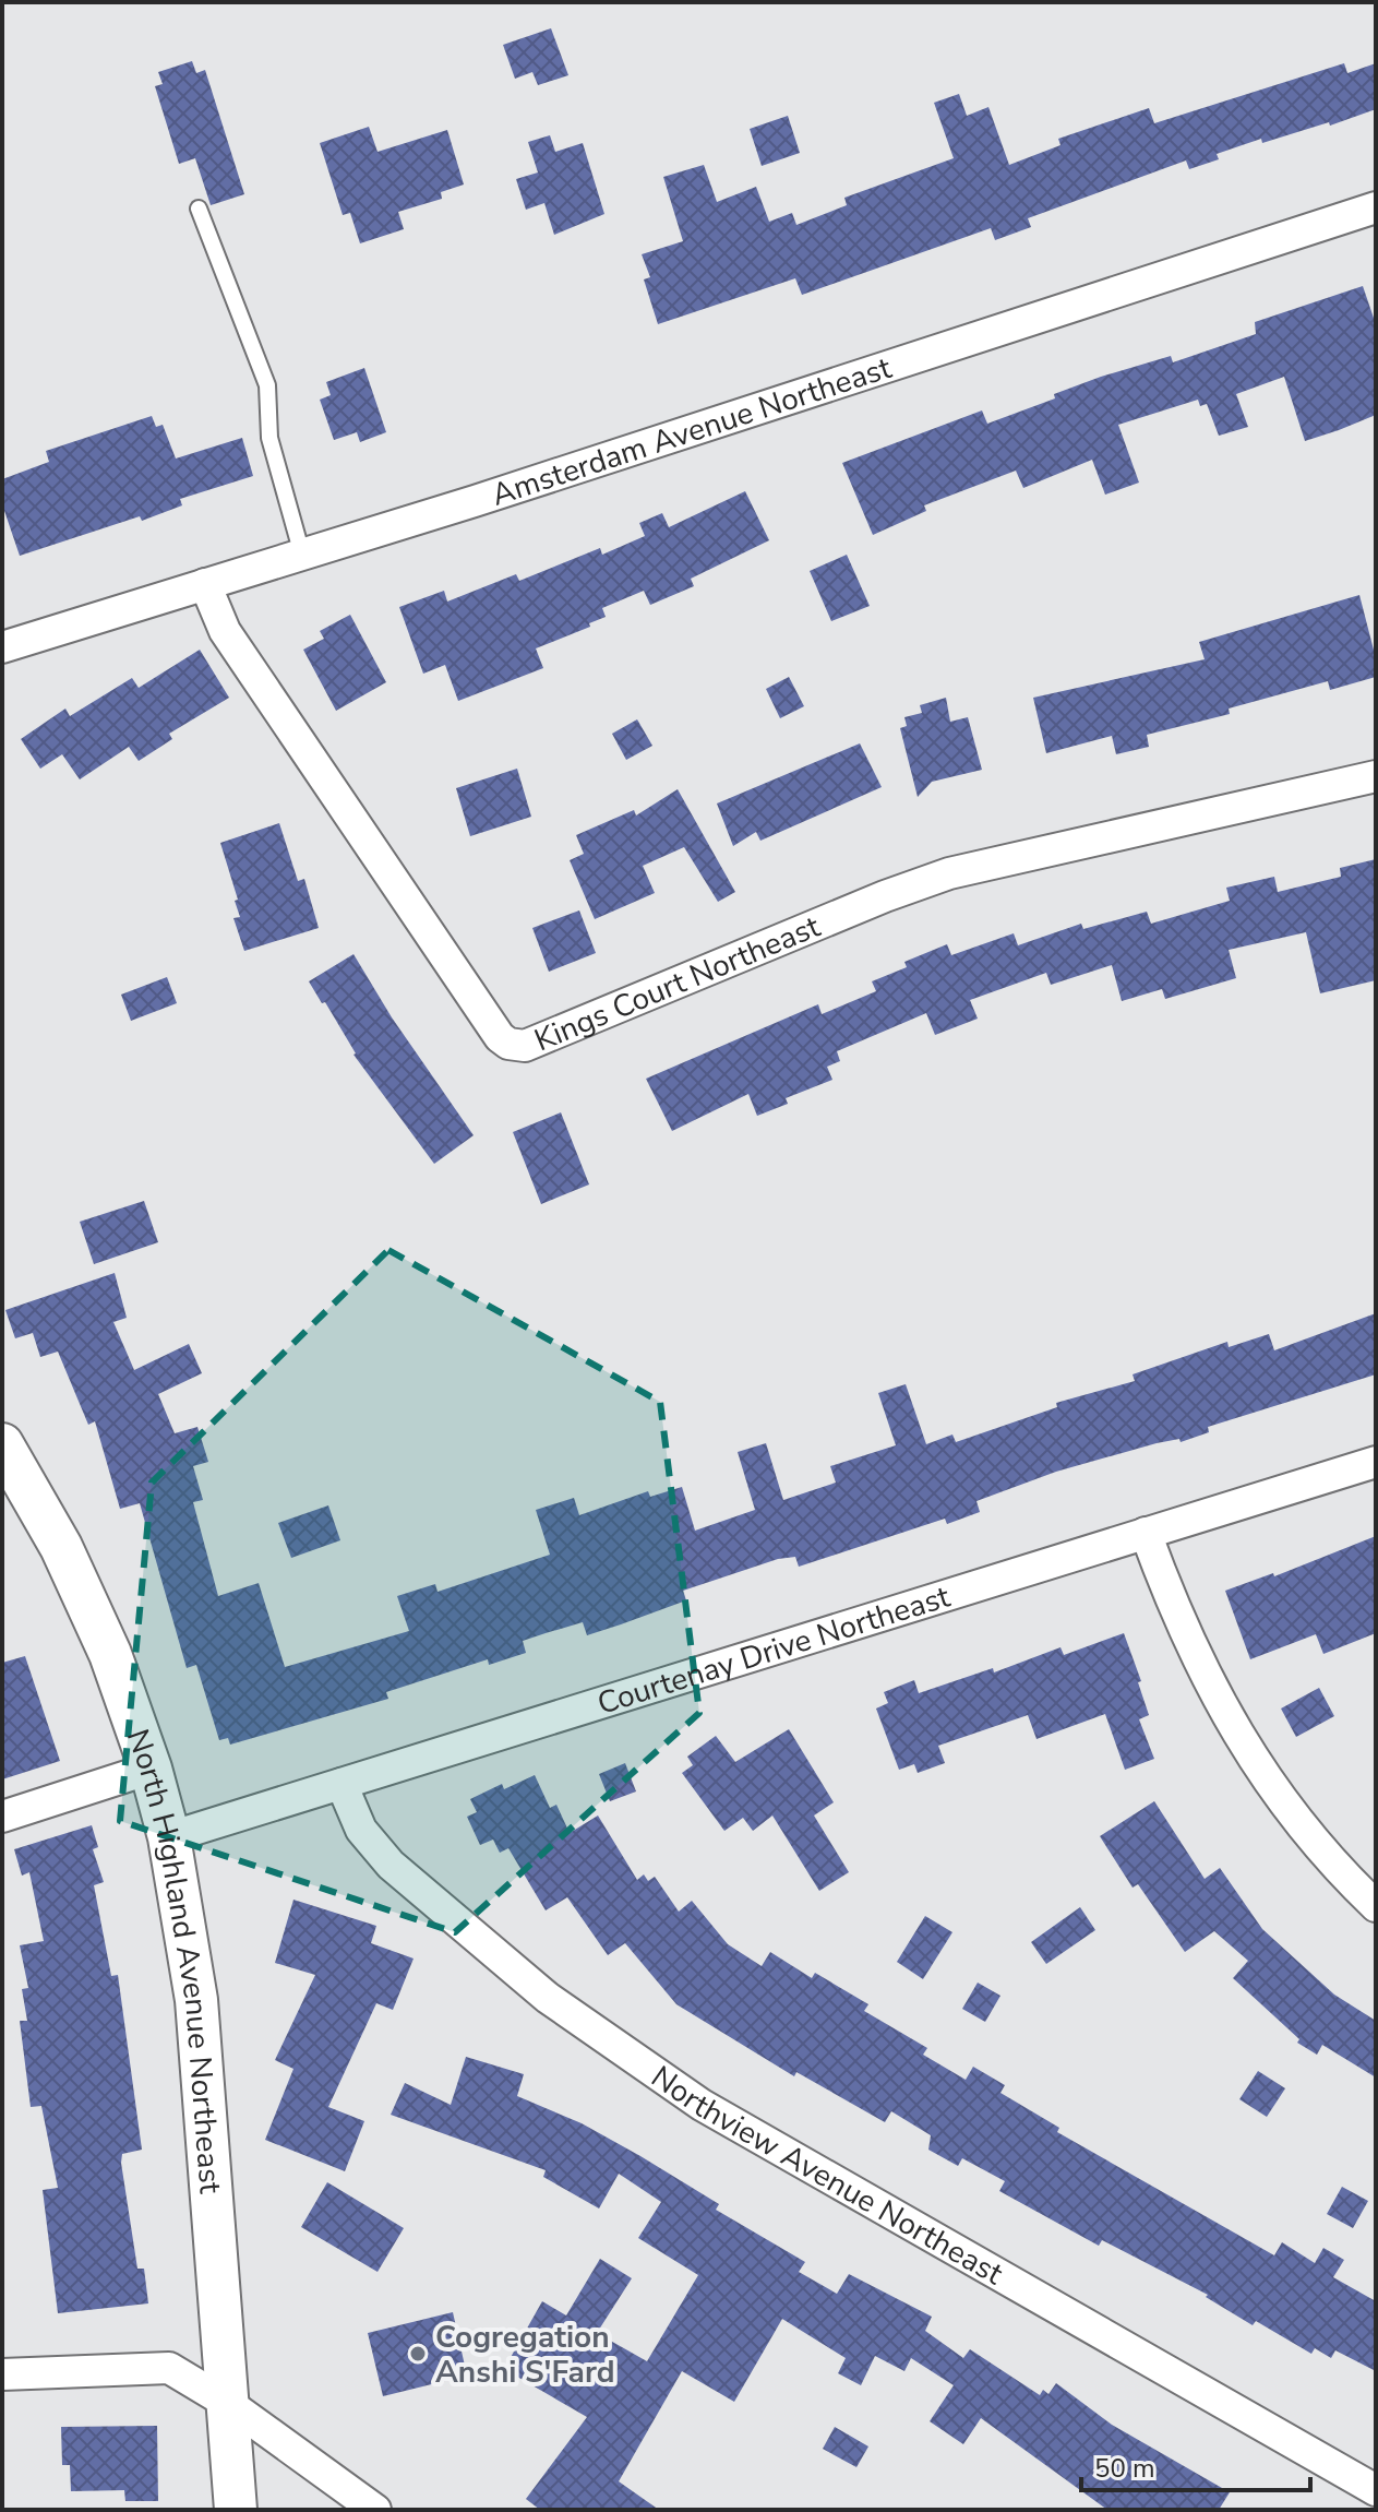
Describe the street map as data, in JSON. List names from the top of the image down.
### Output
{
  "streets": {
    "street": [
      "Amsterdam Avenue Northeast",
      "Kings Court Northeast",
      "Courtenay Drive Northeast",
      "North Highland Avenue Northeast",
      "Northview Avenue Northeast"
    ]
  },
  "crossings": [
    ["Amsterdam Avenue Northeast", "Kings Court Northeast"],
    ["Courtenay Drive Northeast", "North Highland Avenue Northeast"],
    ["Courtenay Drive Northeast", "Northview Avenue Northeast"]
  ],
  "places": ["Cogregation Anshi S'Fard"],
  "scale_bar": "50 m"
}
